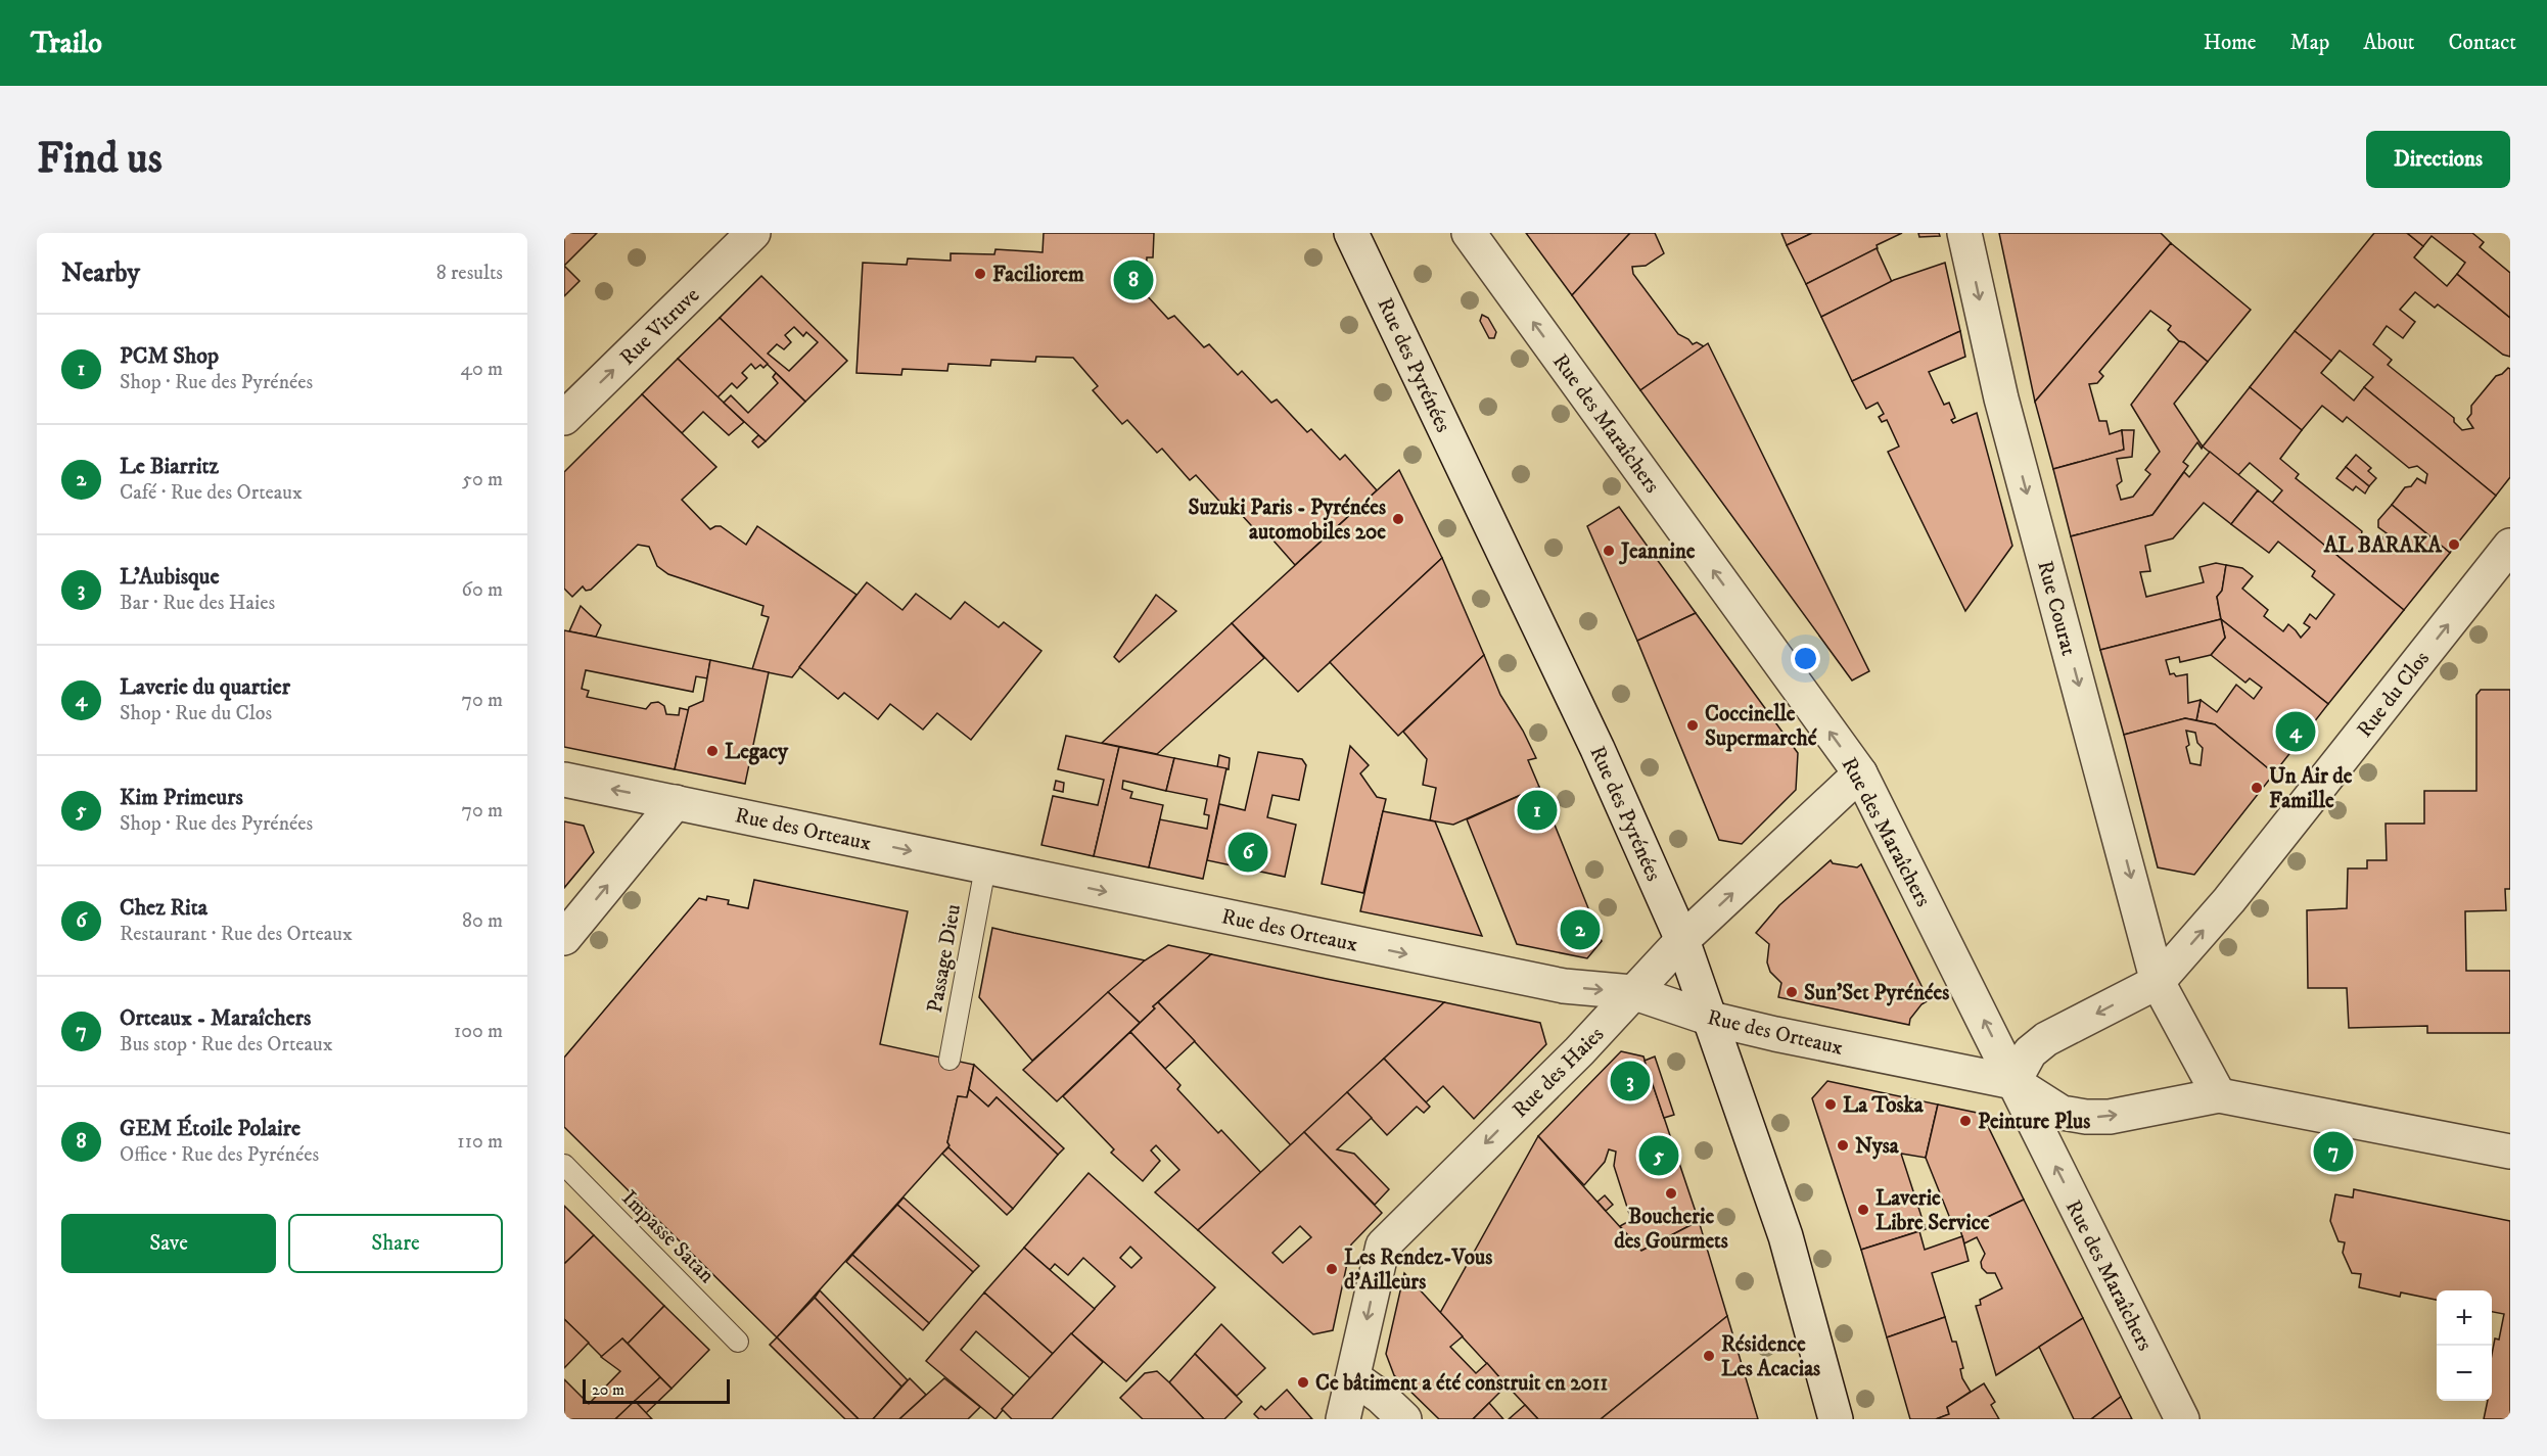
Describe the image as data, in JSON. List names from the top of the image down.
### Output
{
  "streets": {
    "street": [
      "Rue Vitruve",
      "Rue des Pyrénées",
      "Rue des Maraîchers",
      "Rue Courat",
      "Rue du Clos",
      "Rue des Orteaux",
      "Rue des Haies"
    ],
    "lane": ["Passage Dieu", "Impasse Satan"]
  },
  "crossings": [
    ["Rue des Pyrénées", "Rue des Orteaux"],
    ["Rue des Pyrénées", "Rue des Haies"],
    ["Rue des Maraîchers", "Rue des Orteaux"],
    ["Rue des Maraîchers", "Rue des Haies"],
    ["Rue Courat", "Rue du Clos"],
    ["Rue des Orteaux", "Passage Dieu"],
    ["Rue des Orteaux", "Rue des Haies"]
  ],
  "one_way": [
    "Rue Vitruve",
    "Rue des Maraîchers",
    "Rue Courat",
    "Rue du Clos",
    "Rue des Orteaux"
  ],
  "places": [
    "Faciliorem",
    "Suzuki Paris - Pyrénées automobiles 20e",
    "AL BARAKA",
    "Jeannine",
    "Coccinelle Supermarché",
    "Legacy",
    "Un Air de Famille",
    "Sun'Set Pyrénées",
    "La Toska",
    "Peinture Plus",
    "Nysa",
    "Boucherie des Gourmets",
    "Laverie Libre Service",
    "Les Rendez-Vous d'Ailleurs",
    "Résidence Les Acacias",
    "Ce bâtiment a été construit en 2011"
  ],
  "scale_bar": "20 m",
  "page": {
    "header": "Trailo",
    "nav": [
      "Home",
      "Map",
      "About",
      "Contact"
    ],
    "buttons": [
      "Directions",
      ["Save", "Share"]
    ],
    "title": "Find us",
    "heading": ["Nearby", "8 results"],
    "pins": [
      "8",
      "4",
      "1",
      "6",
      "2",
      "3",
      "7",
      "5"
    ],
    "list": [
      {
        "mark": "1",
        "name": "PCM Shop",
        "note": "Shop · Rue des Pyrénées",
        "value": "40 m"
      },
      {
        "mark": "2",
        "name": "Le Biarritz",
        "note": "Café · Rue des Orteaux",
        "value": "50 m"
      },
      {
        "mark": "3",
        "name": "L'Aubisque",
        "note": "Bar · Rue des Haies",
        "value": "60 m"
      },
      {
        "mark": "4",
        "name": "Laverie du quartier",
        "note": "Shop · Rue du Clos",
        "value": "70 m"
      },
      {
        "mark": "5",
        "name": "Kim Primeurs",
        "note": "Shop · Rue des Pyrénées",
        "value": "70 m"
      },
      {
        "mark": "6",
        "name": "Chez Rita",
        "note": "Restaurant · Rue des Orteaux",
        "value": "80 m"
      },
      {
        "mark": "7",
        "name": "Orteaux - Maraîchers",
        "note": "Bus stop · Rue des Orteaux",
        "value": "100 m"
      },
      {
        "mark": "8",
        "name": "GEM Étoile Polaire",
        "note": "Office · Rue des Pyrénées",
        "value": "110 m"
      }
    ],
    "map_buttons": ["+", "−"],
    "scale": "20 m"
  }
}
